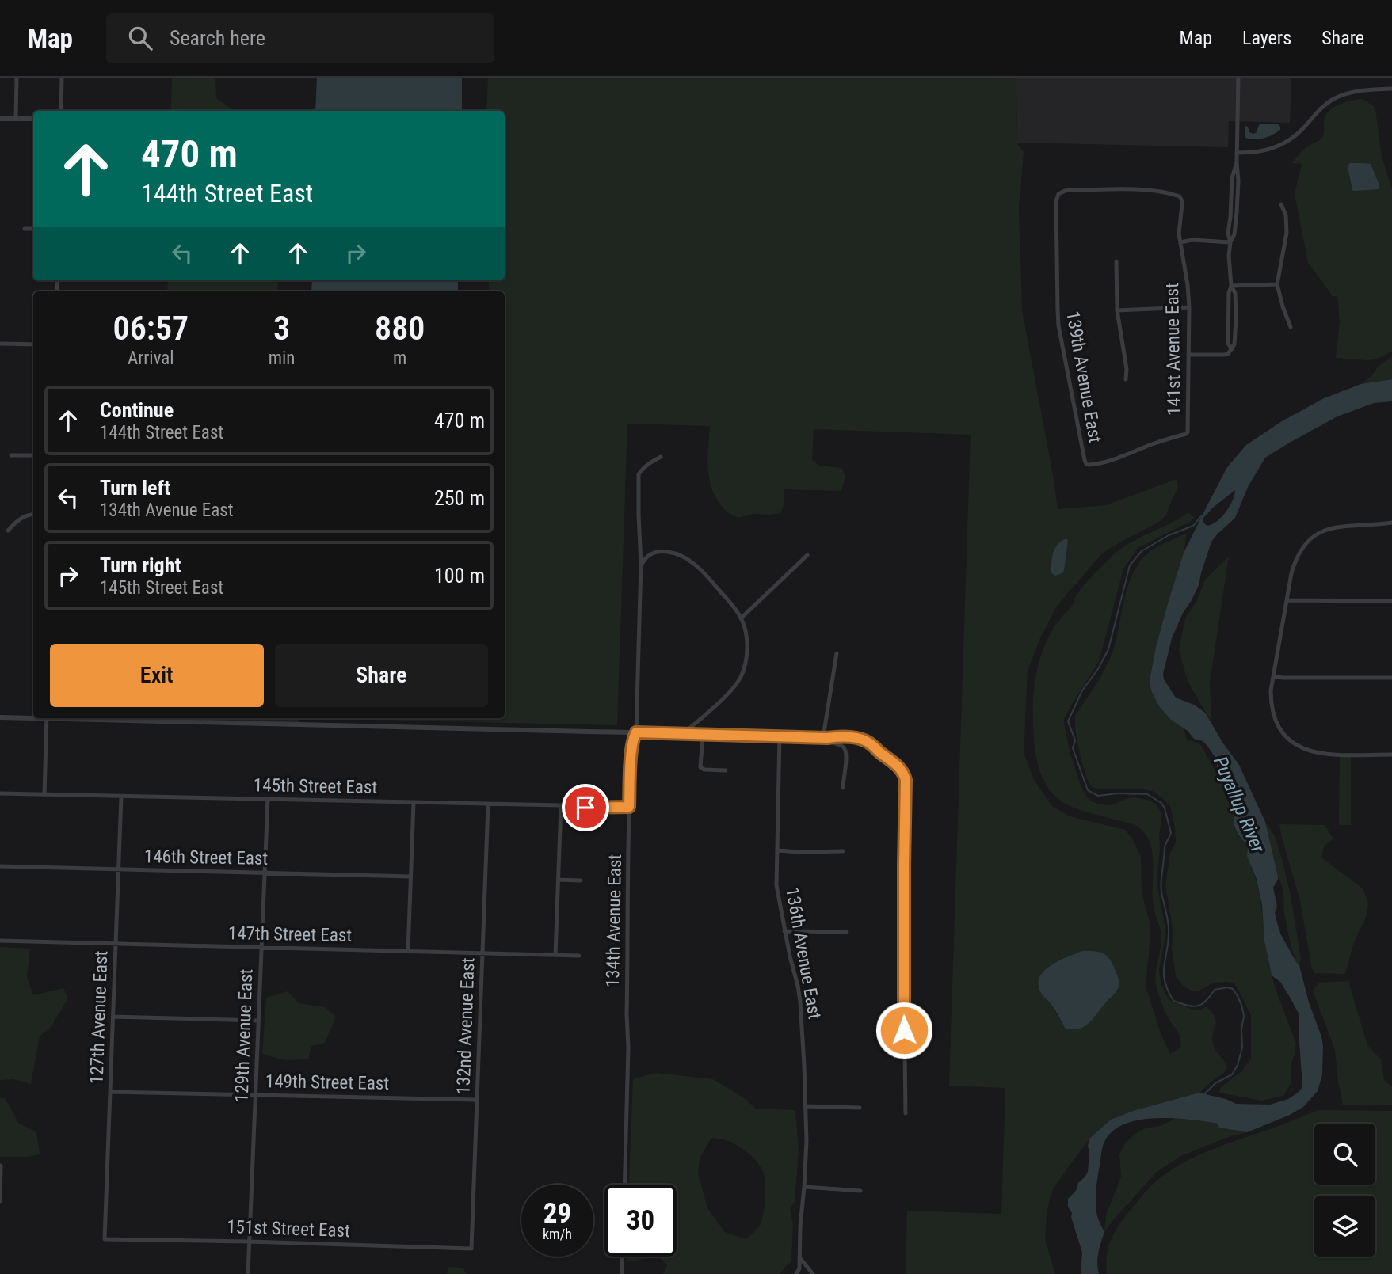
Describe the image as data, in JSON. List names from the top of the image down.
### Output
{
  "streets": {
    "street": [
      "141st Avenue East",
      "139th Avenue East",
      "145th Street East",
      "146th Street East",
      "134th Avenue East",
      "147th Street East",
      "136th Avenue East",
      "127th Avenue East",
      "132nd Avenue East",
      "129th Avenue East",
      "149th Street East",
      "151st Street East"
    ]
  },
  "crossings": [
    ["141st Avenue East", "139th Avenue East"],
    ["145th Street East", "134th Avenue East"],
    ["145th Street East", "127th Avenue East"],
    ["145th Street East", "132nd Avenue East"],
    ["145th Street East", "129th Avenue East"],
    ["146th Street East", "127th Avenue East"],
    ["146th Street East", "129th Avenue East"],
    ["147th Street East", "127th Avenue East"],
    ["147th Street East", "132nd Avenue East"],
    ["147th Street East", "129th Avenue East"],
    ["127th Avenue East", "149th Street East"],
    ["127th Avenue East", "151st Street East"],
    ["132nd Avenue East", "149th Street East"],
    ["132nd Avenue East", "151st Street East"],
    ["129th Avenue East", "149th Street East"],
    ["129th Avenue East", "151st Street East"]
  ],
  "water": ["Puyallup River"],
  "page": {
    "header": "Map",
    "search": "Search here",
    "nav": ["Map", "Layers", "Share"],
    "turn": ["470 m", "144th Street East"],
    "eta": [
      "06:57",
      "Arrival",
      "3",
      "min",
      "880",
      "m"
    ],
    "list": [
      {
        "name": "Continue",
        "note": "144th Street East",
        "value": "470 m"
      },
      {
        "name": "Turn left",
        "note": "134th Avenue East",
        "value": "250 m"
      },
      {
        "name": "Turn right",
        "note": "145th Street East",
        "value": "100 m"
      }
    ],
    "buttons": ["Exit", "Share"],
    "speed": "29 km/h",
    "limit": "30"
  }
}
